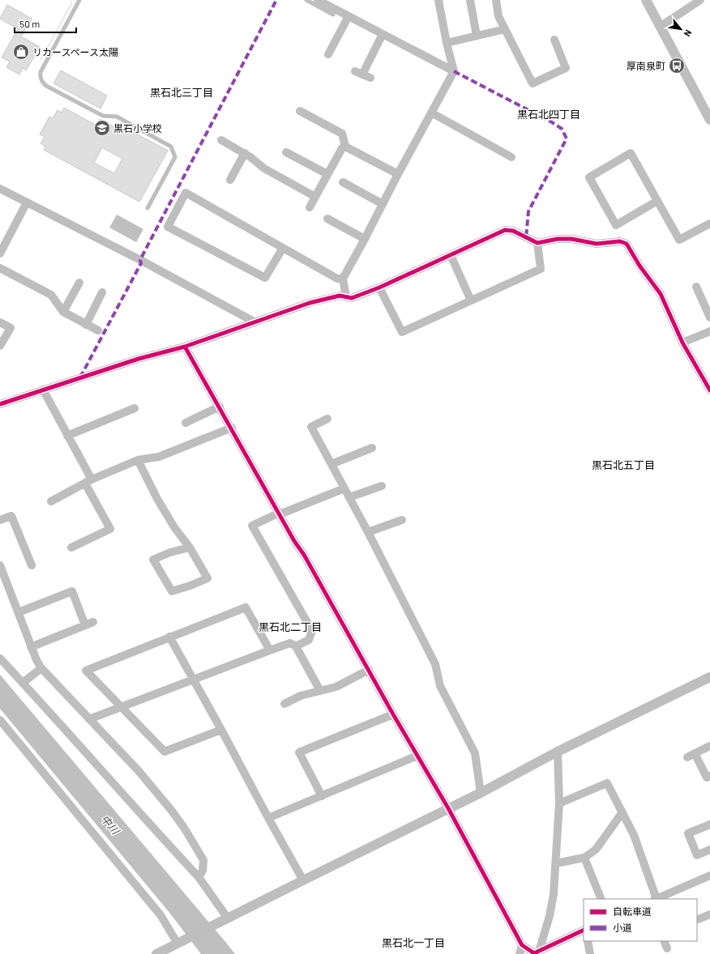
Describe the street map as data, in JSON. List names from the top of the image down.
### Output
{
  "districts": [
    "黒石北三丁目",
    "黒石北四丁目",
    "黒石北五丁目",
    "黒石北二丁目",
    "黒石北一丁目"
  ],
  "water": ["中川"],
  "places": {
    "shop": ["リカースペース太陽"],
    "bus stop": ["厚南泉町"],
    "school or university": ["黒石小学校"]
  },
  "legend": ["自転車道", "小道"],
  "scale_bar": "50 m",
  "north": "bottom right"
}
